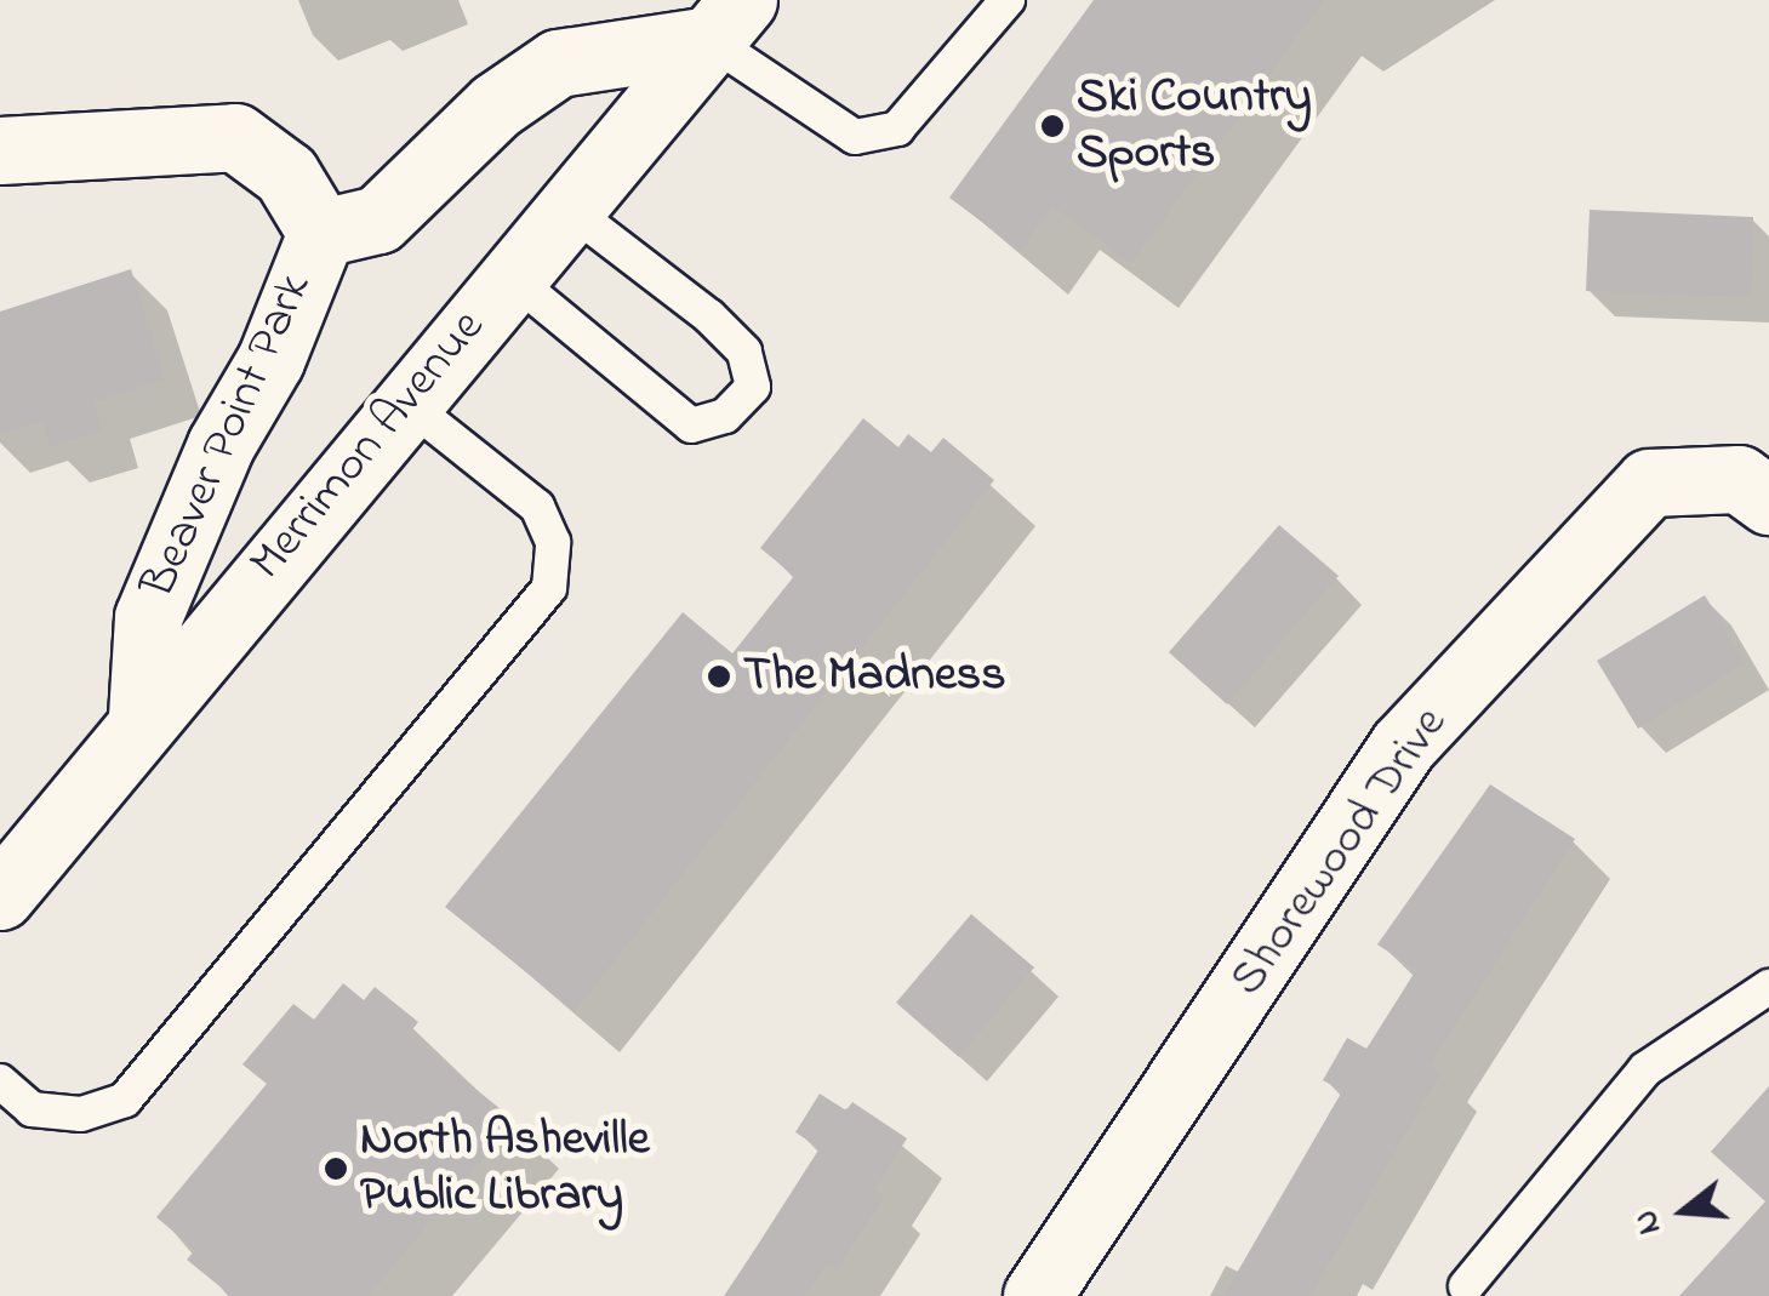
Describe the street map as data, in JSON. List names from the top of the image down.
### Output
{
  "streets": {
    "street": ["Beaver Point Park", "Merrimon Avenue", "Shorewood Drive"]
  },
  "crossings": [
    ["Beaver Point Park", "Merrimon Avenue"]
  ],
  "places": ["Ski Country Sports", "The Madness", "North Asheville Public Library"],
  "north": "left"
}
